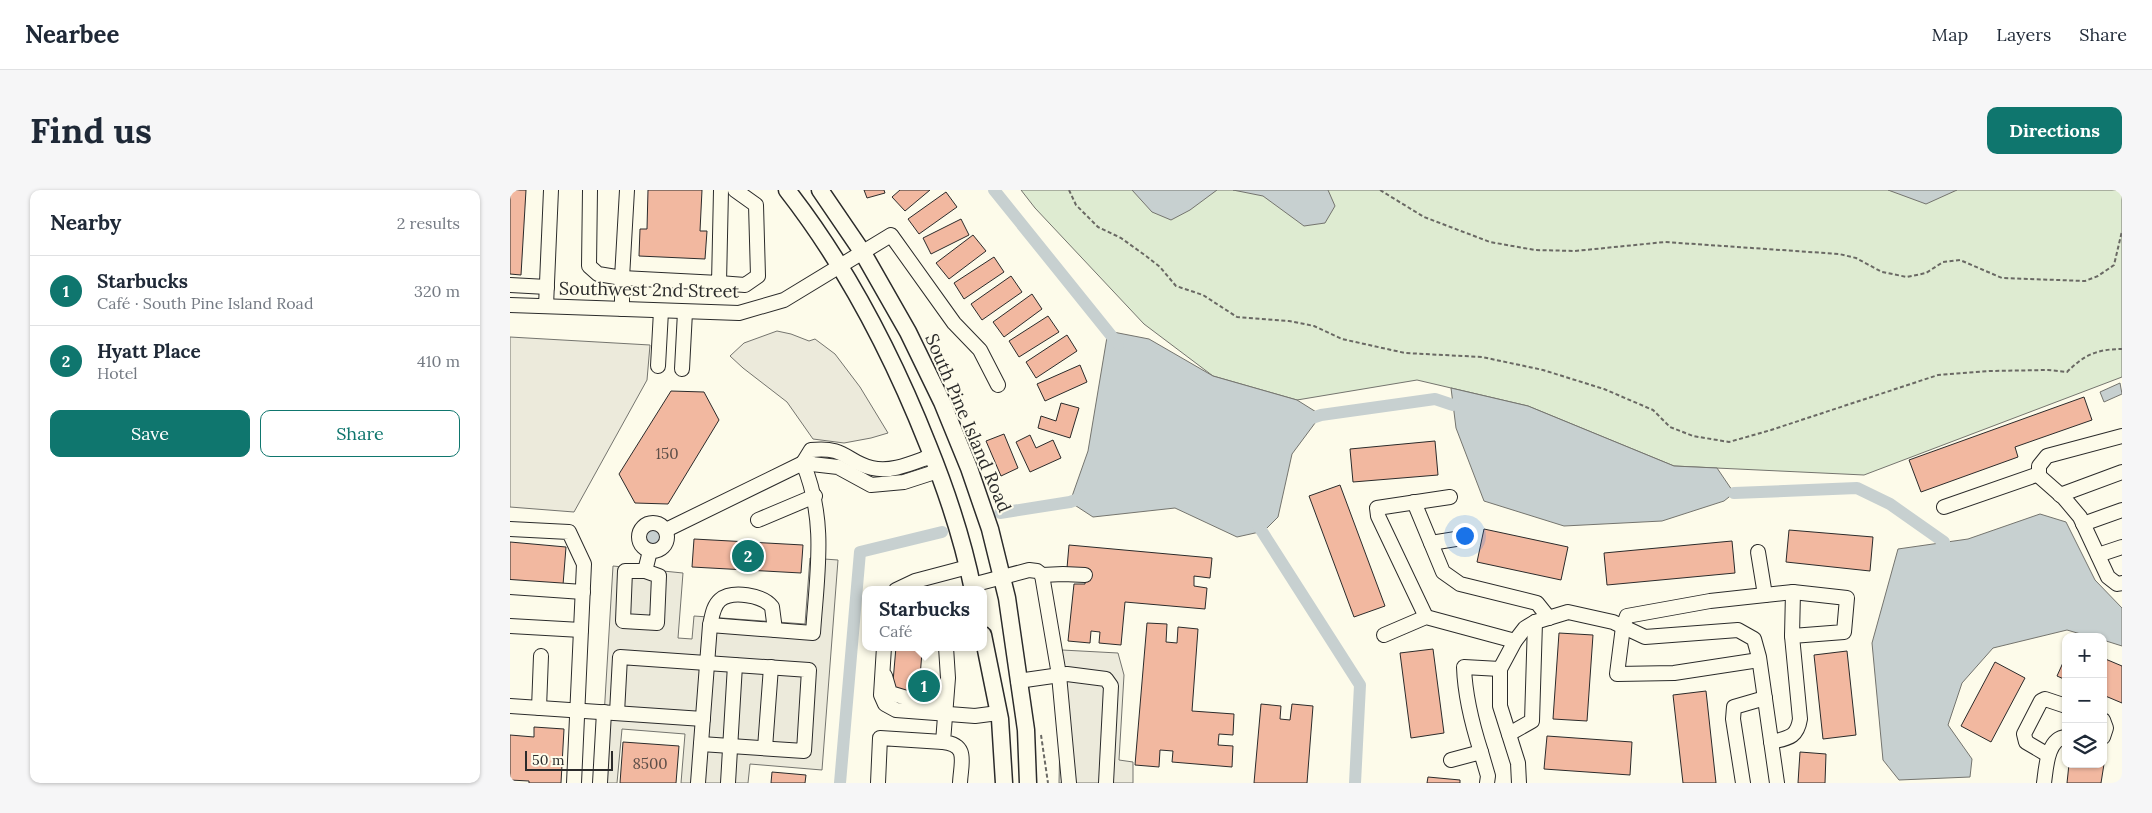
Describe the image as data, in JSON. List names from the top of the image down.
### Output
{
  "streets": {
    "main road": ["South Pine Island Road"],
    "street": ["Southwest 2nd Street"]
  },
  "crossings": [
    ["Southwest 2nd Street", "South Pine Island Road"]
  ],
  "house_numbers": ["150", "8500"],
  "scale_bar": "50 m",
  "page": {
    "header": "Nearbee",
    "nav": ["Map", "Layers", "Share"],
    "buttons": [
      "Directions",
      ["Save", "Share"]
    ],
    "title": "Find us",
    "heading": ["Nearby", "2 results"],
    "list": [
      {
        "mark": "1",
        "name": "Starbucks",
        "note": "Café · South Pine Island Road",
        "value": "320 m"
      },
      {
        "mark": "2",
        "name": "Hyatt Place",
        "note": "Hotel",
        "value": "410 m"
      }
    ],
    "pins": ["2", "1"],
    "popup": ["Starbucks", "Café"],
    "map_buttons": ["+", "−"],
    "scale": "50 m"
  }
}
